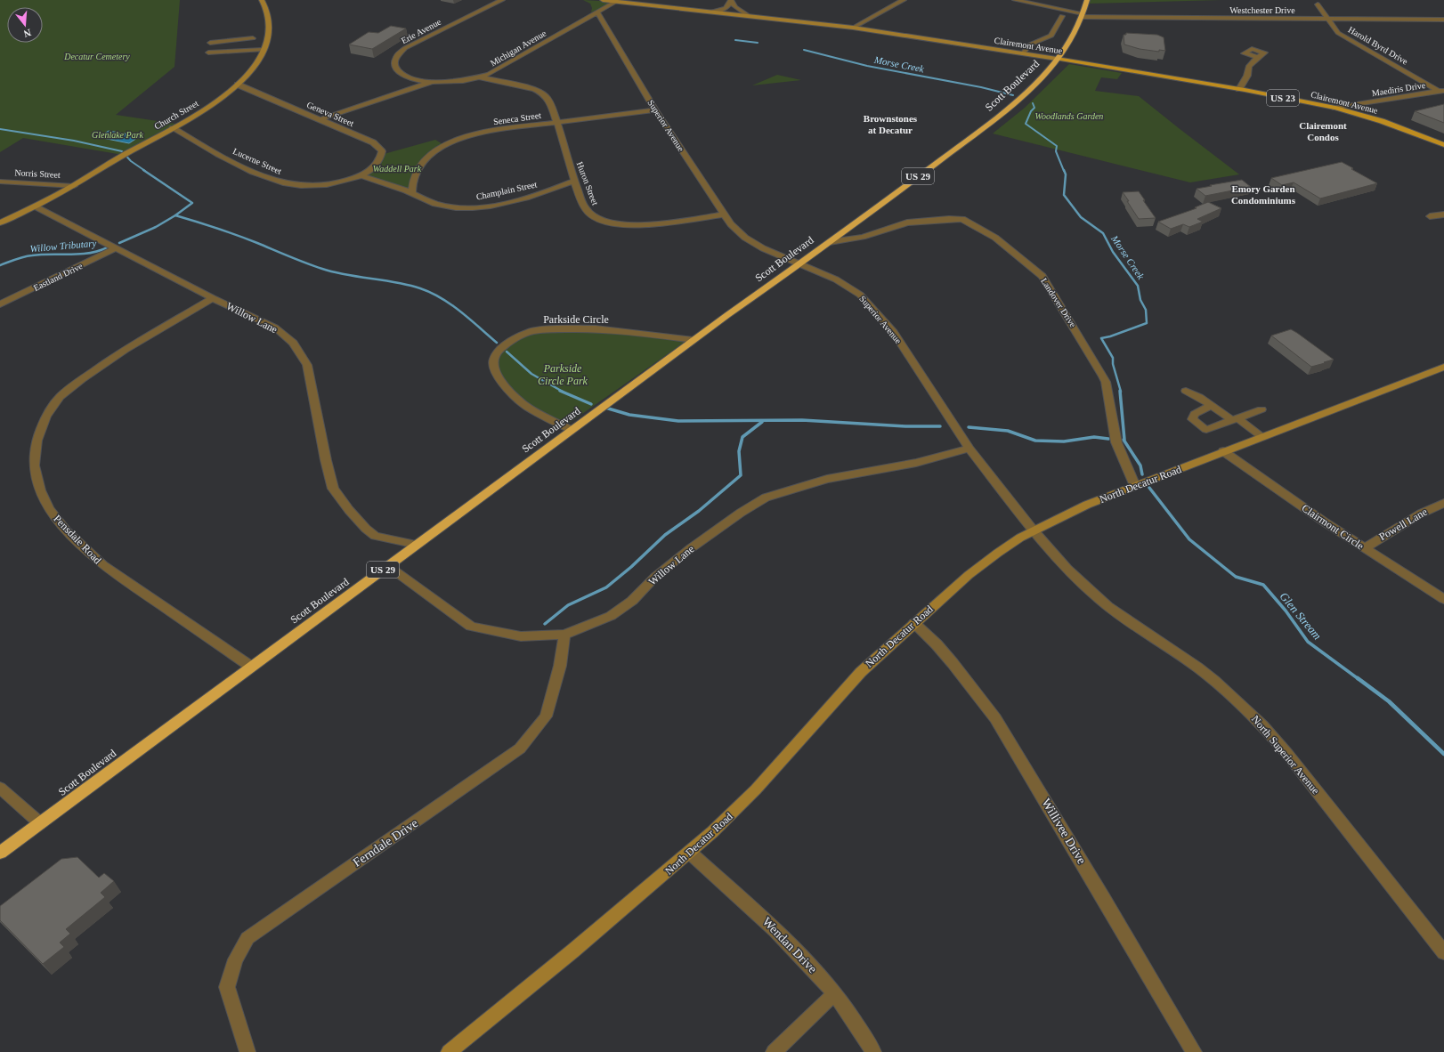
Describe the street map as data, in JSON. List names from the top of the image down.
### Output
{
  "streets": {
    "highway": ["Scott Boulevard", "US 29"],
    "main road": [
      "Clairemont Avenue",
      "US 23",
      "Church Street",
      "North Decatur Road"
    ],
    "street": [
      "Westchester Drive",
      "Erie Avenue",
      "Harold Byrd Drive",
      "Michigan Avenue",
      "Maediris Drive",
      "Geneva Street",
      "Seneca Street",
      "Superior Avenue",
      "Lucerne Street",
      "Norris Street",
      "Huron Street",
      "Champlain Street",
      "Eastland Drive",
      "Landover Drive",
      "Willow Lane",
      "Parkside Circle",
      "Powell Lane",
      "Clairmont Circle",
      "Pensdale Road",
      "North Superior Avenue",
      "Willivee Drive",
      "Ferndale Drive",
      "Wendan Drive"
    ]
  },
  "crossings": [
    ["Westchester Drive", "Harold Byrd Drive"],
    ["Westchester Drive", "Scott Boulevard"],
    ["Erie Avenue", "Michigan Avenue"],
    ["Clairemont Avenue", "Michigan Avenue"],
    ["Clairemont Avenue", "Scott Boulevard"],
    ["Clairemont Avenue", "Maediris Drive"],
    ["Harold Byrd Drive", "Maediris Drive"],
    ["Michigan Avenue", "Geneva Street"],
    ["Michigan Avenue", "Superior Avenue"],
    ["Michigan Avenue", "Huron Street"],
    ["Scott Boulevard", "Superior Avenue"],
    ["Scott Boulevard", "Landover Drive"],
    ["Scott Boulevard", "Willow Lane"],
    ["Scott Boulevard", "Parkside Circle"],
    ["Scott Boulevard", "Pensdale Road"],
    ["Geneva Street", "Church Street"],
    ["Geneva Street", "Lucerne Street"],
    ["Geneva Street", "Champlain Street"],
    ["Church Street", "Lucerne Street"],
    ["Church Street", "Norris Street"],
    ["Church Street", "Willow Lane"],
    ["Seneca Street", "Superior Avenue"],
    ["Seneca Street", "Huron Street"],
    ["Seneca Street", "Champlain Street"],
    ["Superior Avenue", "Huron Street"],
    ["Superior Avenue", "Willow Lane"],
    ["Superior Avenue", "North Decatur Road"],
    ["Superior Avenue", "North Superior Avenue"],
    ["Lucerne Street", "Champlain Street"],
    ["Huron Street", "Champlain Street"],
    ["Eastland Drive", "Willow Lane"],
    ["Landover Drive", "North Decatur Road"],
    ["Willow Lane", "Pensdale Road"],
    ["Willow Lane", "Ferndale Drive"],
    ["North Decatur Road", "Clairmont Circle"],
    ["North Decatur Road", "North Superior Avenue"],
    ["North Decatur Road", "Willivee Drive"],
    ["North Decatur Road", "Wendan Drive"],
    ["Powell Lane", "Clairmont Circle"]
  ],
  "districts": ["Brownstones at Decatur", "Clairemont Condos", "Emory Garden Condominiums"],
  "water": ["Morse Creek", "Willow Tributary", "Glen Stream"],
  "parks": [
    "Decatur Cemetery",
    "Woodlands Garden",
    "Glenlake Park",
    "Waddell Park",
    "Parkside Circle Park"
  ],
  "north": "bottom"
}
